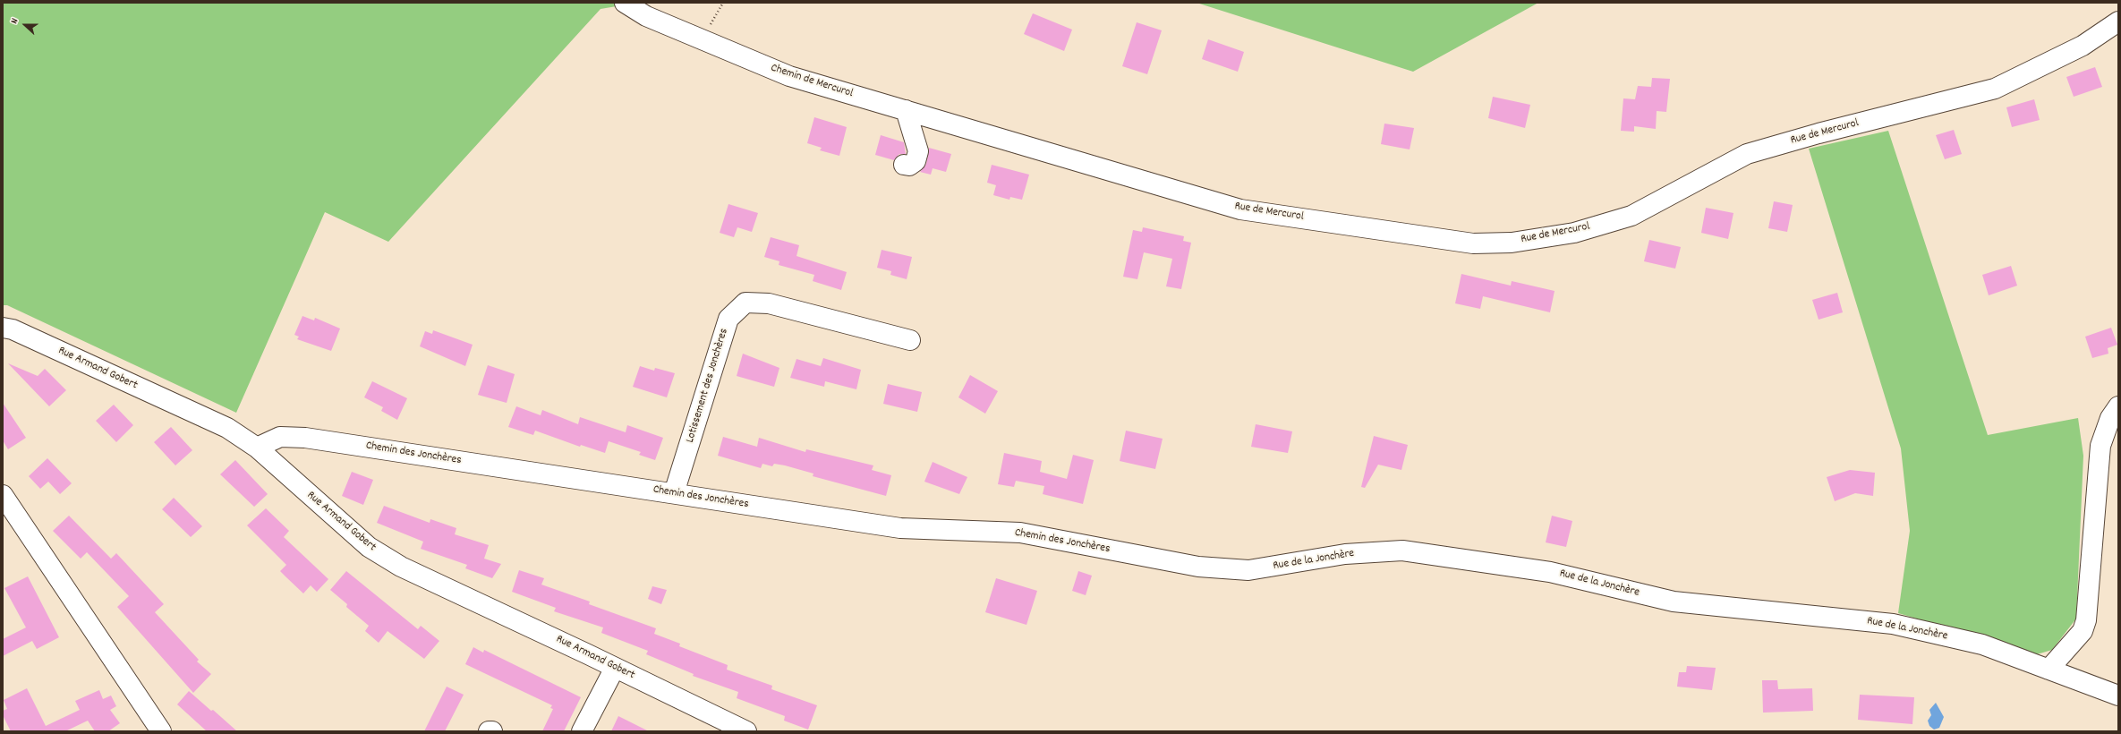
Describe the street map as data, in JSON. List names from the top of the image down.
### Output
{
  "streets": {
    "street": [
      "Chemin de Mercurol",
      "Rue de Mercurol",
      "Rue Armand Gobert",
      "Lotissement des Jonchères",
      "Chemin des Jonchères",
      "Rue de la Jonchère"
    ]
  },
  "crossings": [
    ["Chemin de Mercurol", "Rue de Mercurol"],
    ["Rue Armand Gobert", "Chemin des Jonchères"],
    ["Lotissement des Jonchères", "Chemin des Jonchères"],
    ["Chemin des Jonchères", "Rue de la Jonchère"]
  ],
  "north": "left"
}
